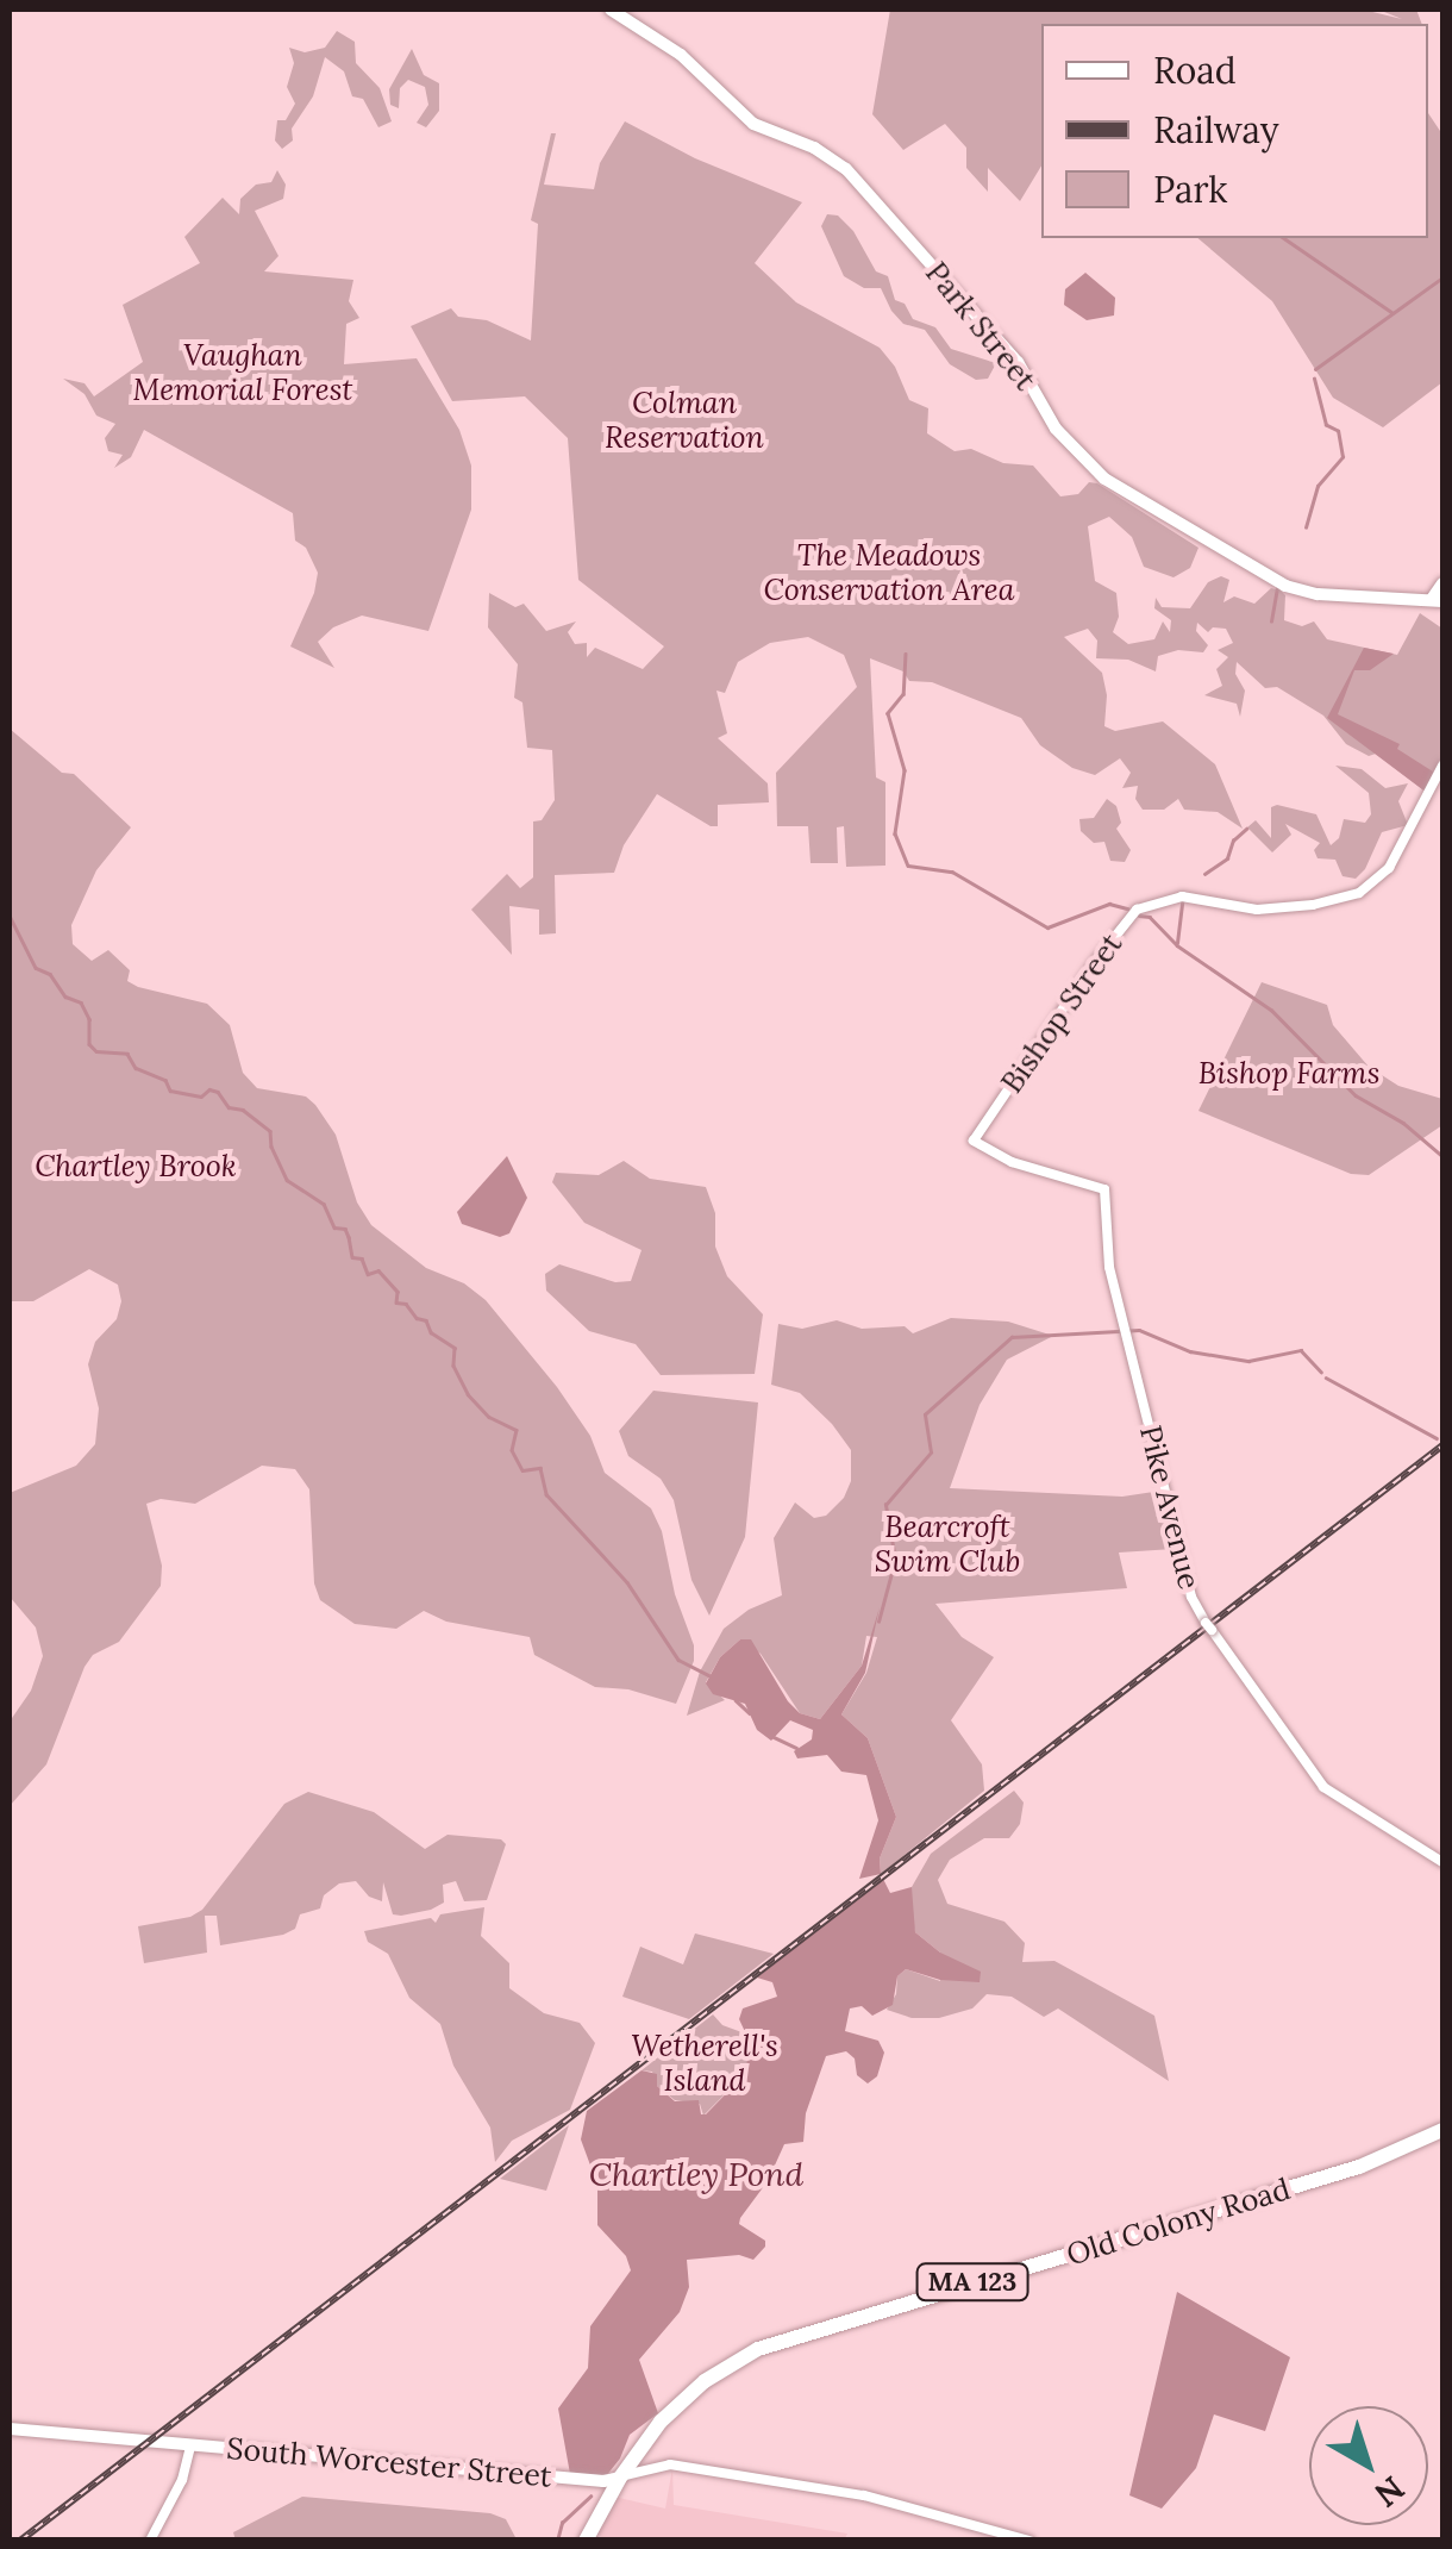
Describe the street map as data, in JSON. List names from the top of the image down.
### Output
{
  "streets": {
    "highway": ["Old Colony Road", "MA 123"],
    "main road": ["Park Street", "South Worcester Street"],
    "street": ["Bishop Street", "Pike Avenue"]
  },
  "crossings": [
    ["Bishop Street", "Pike Avenue"],
    ["Old Colony Road", "MA 123"],
    ["Old Colony Road", "South Worcester Street"],
    ["MA 123", "South Worcester Street"]
  ],
  "water": ["Chartley Pond"],
  "parks": [
    "Vaughan Memorial Forest",
    "Colman Reservation",
    "The Meadows Conservation Area",
    "Bishop Farms",
    "Chartley Brook",
    "Bearcroft Swim Club",
    "Wetherell's Island"
  ],
  "legend": ["Road", "Railway", "Park"],
  "north": "bottom right"
}
